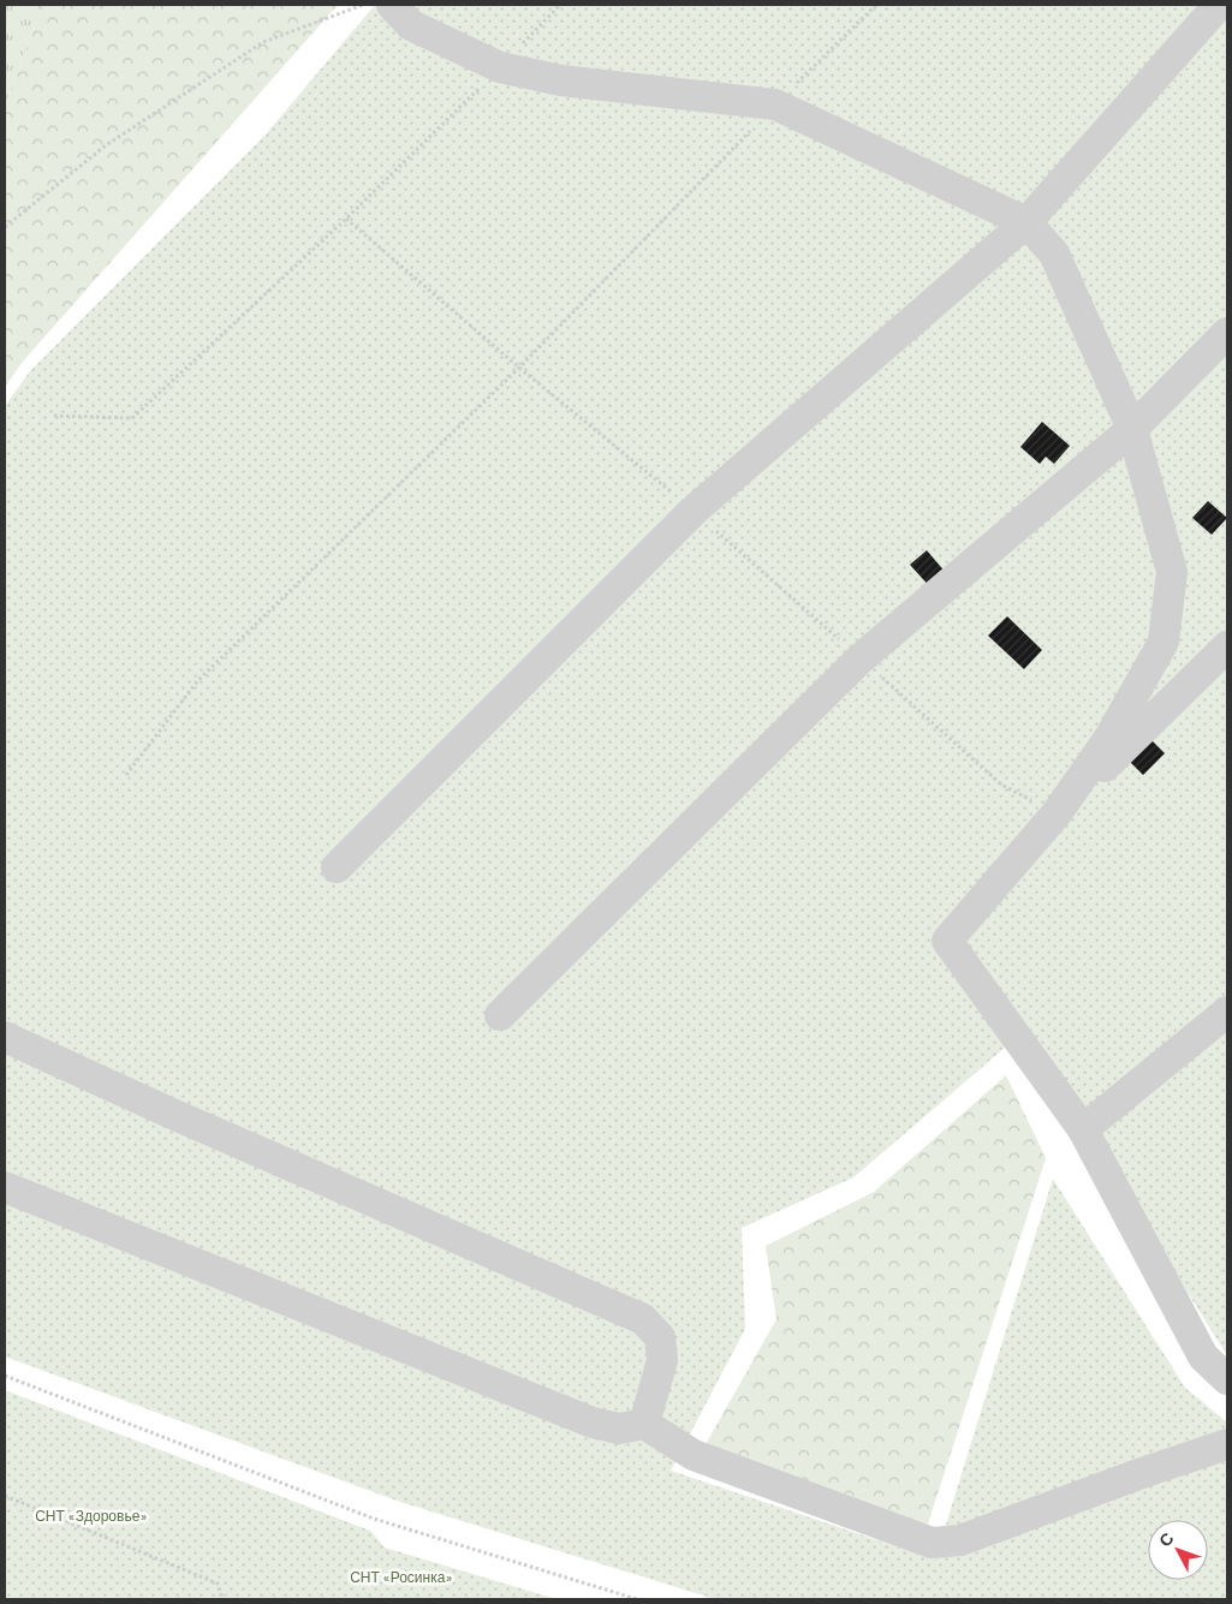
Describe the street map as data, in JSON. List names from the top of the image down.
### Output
{
  "parks": ["СНТ «Здоровье»", "СНТ «Росинка»"],
  "north": "top left"
}
